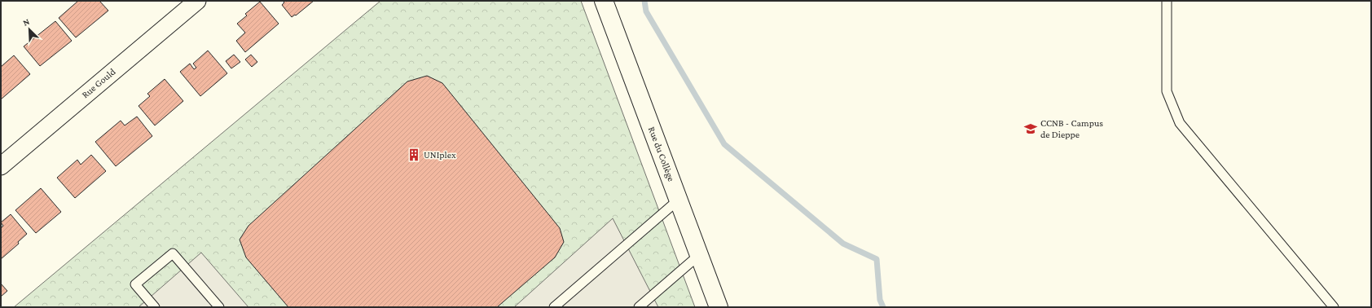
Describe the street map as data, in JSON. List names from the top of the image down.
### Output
{
  "streets": {
    "street": ["Rue Gould", "Rue du Collège"]
  },
  "places": {
    "school or university": ["CCNB - Campus de Dieppe"],
    "building": ["UNIplex"]
  },
  "north": "top left"
}
